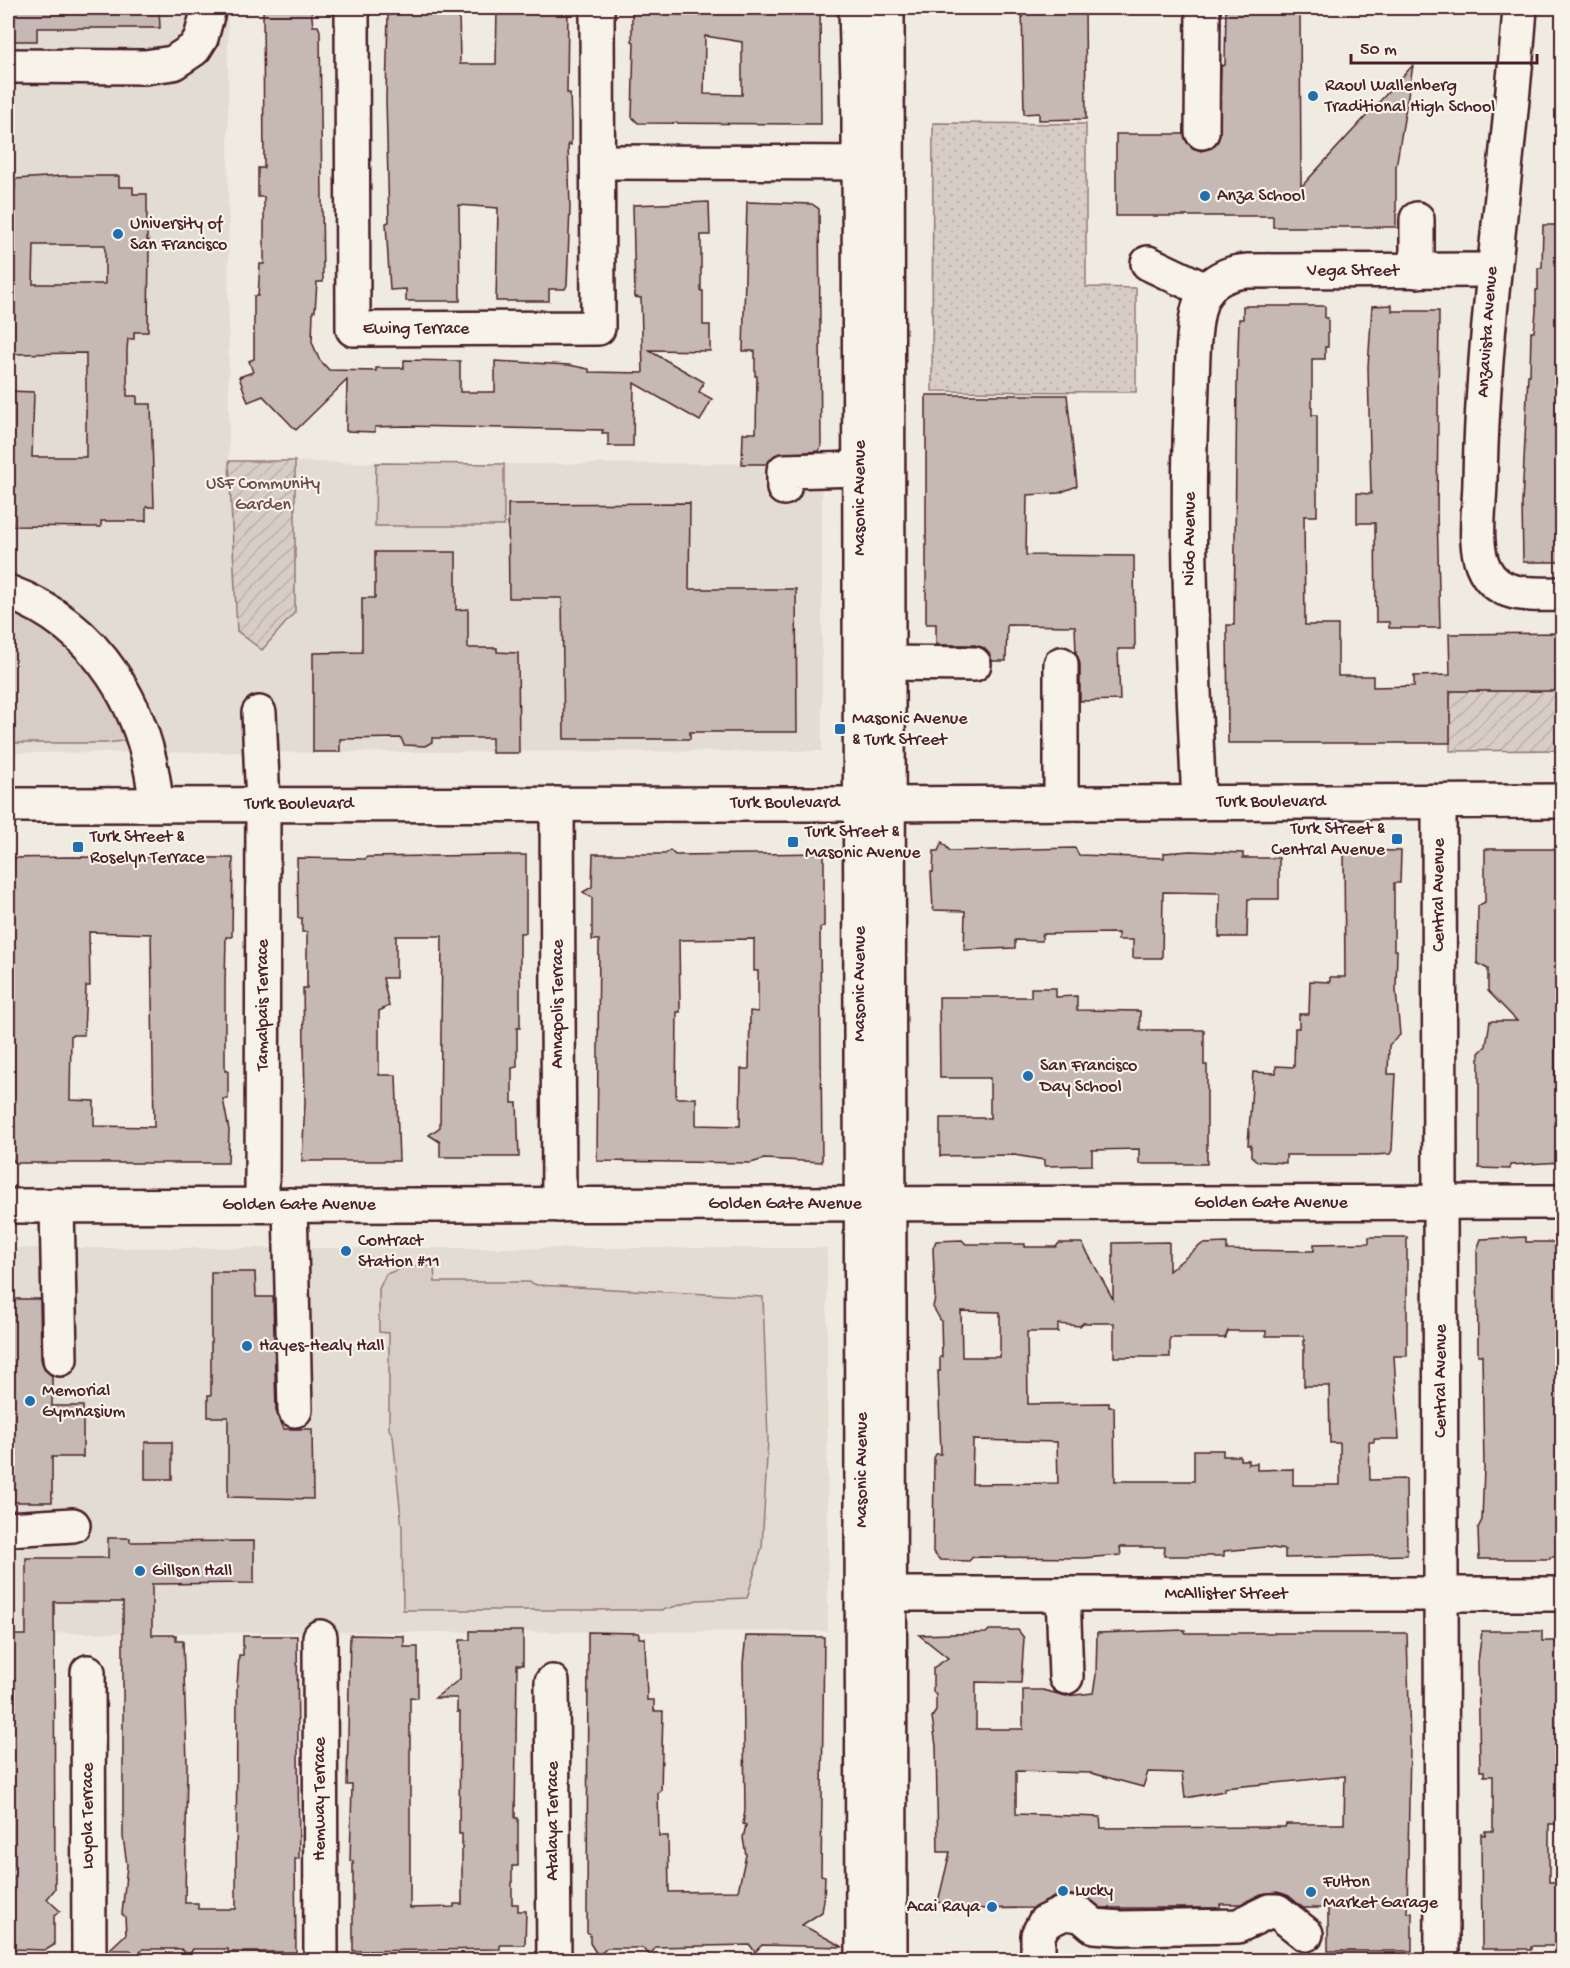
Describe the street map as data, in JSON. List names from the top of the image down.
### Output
{
  "streets": {
    "street": [
      "Vega Street",
      "Ewing Terrace",
      "Anzavista Avenue",
      "Masonic Avenue",
      "Nido Avenue",
      "Turk Boulevard",
      "Central Avenue",
      "Annapolis Terrace",
      "Tamalpais Terrace",
      "Golden Gate Avenue",
      "McAllister Street",
      "Hemway Terrace",
      "Loyola Terrace",
      "Atalaya Terrace"
    ]
  },
  "crossings": [
    ["Vega Street", "Anzavista Avenue"],
    ["Vega Street", "Nido Avenue"],
    ["Masonic Avenue", "Turk Boulevard"],
    ["Masonic Avenue", "Golden Gate Avenue"],
    ["Masonic Avenue", "McAllister Street"],
    ["Nido Avenue", "Turk Boulevard"],
    ["Turk Boulevard", "Central Avenue"],
    ["Turk Boulevard", "Annapolis Terrace"],
    ["Turk Boulevard", "Tamalpais Terrace"],
    ["Central Avenue", "Golden Gate Avenue"],
    ["Central Avenue", "McAllister Street"],
    ["Annapolis Terrace", "Golden Gate Avenue"],
    ["Tamalpais Terrace", "Golden Gate Avenue"]
  ],
  "parks": ["USF Community Garden"],
  "places": {
    "other": [
      "Raoul Wallenberg Traditional High School",
      "Anza School",
      "University of San Francisco",
      "San Francisco Day School",
      "Contract Station #11",
      "Hayes-Healy Hall",
      "Memorial Gymnasium",
      "Gillson Hall",
      "Lucky",
      "Fulton Market Garage",
      "Acai Raya"
    ],
    "transit": [
      "Masonic Avenue & Turk Street",
      "Turk Street & Central Avenue",
      "Turk Street & Masonic Avenue",
      "Turk Street & Roselyn Terrace"
    ]
  },
  "scale_bar": "50 m"
}
